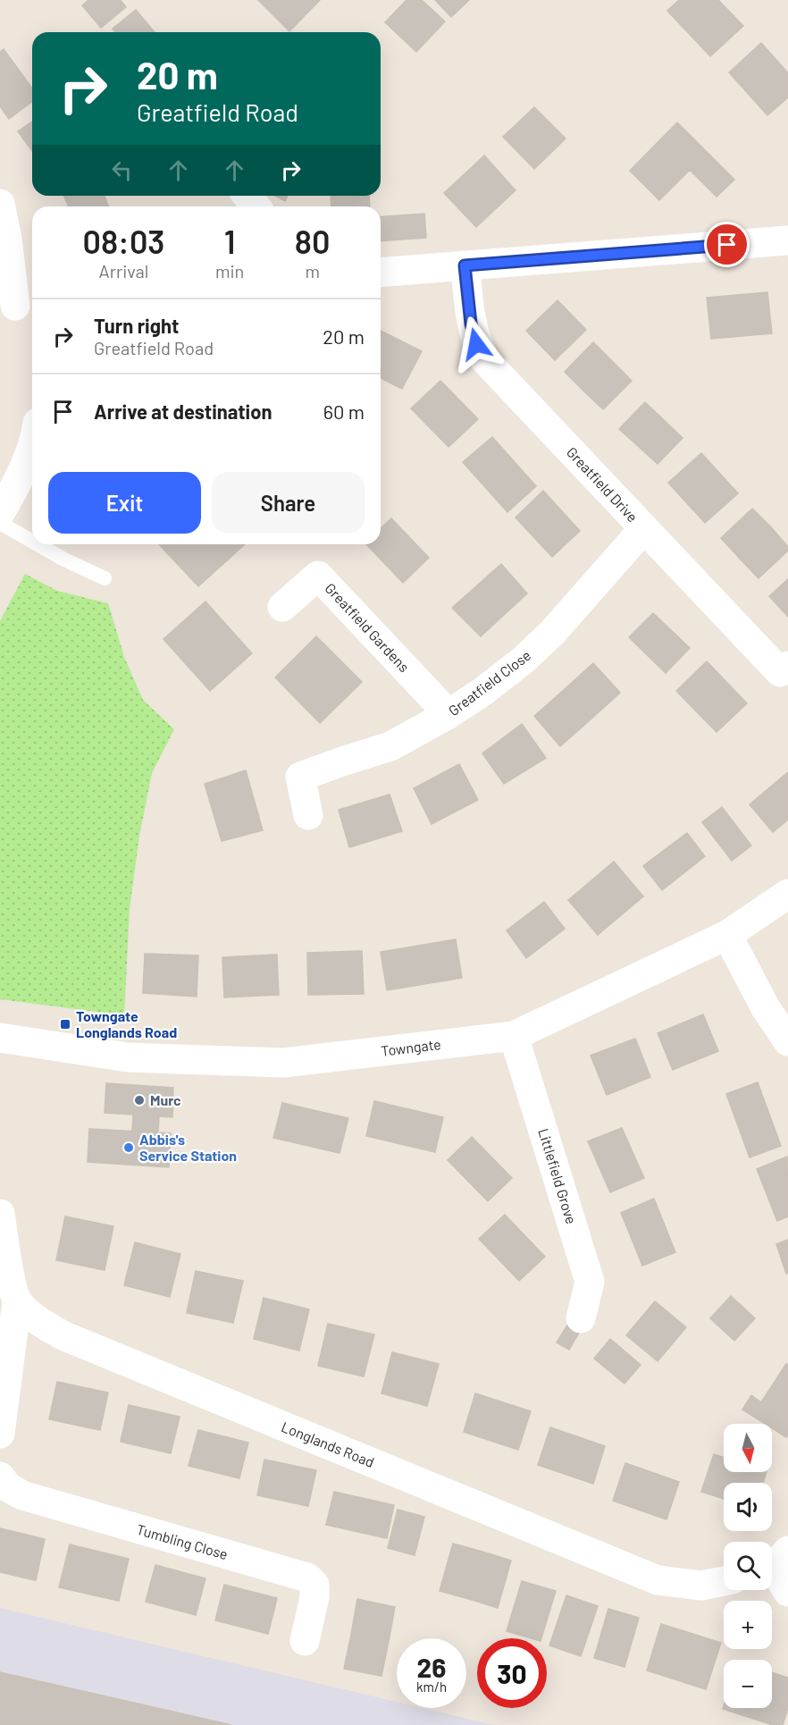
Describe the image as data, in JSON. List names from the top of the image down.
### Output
{
  "streets": {
    "street": [
      "Greatfield Drive",
      "Greatfield Gardens",
      "Greatfield Close",
      "Towngate",
      "Littlefield Grove",
      "Longlands Road",
      "Tumbling Close"
    ]
  },
  "crossings": [
    ["Greatfield Drive", "Greatfield Close"],
    ["Greatfield Gardens", "Greatfield Close"],
    ["Towngate", "Littlefield Grove"]
  ],
  "places": {
    "transit": ["Towngate Longlands Road"],
    "other": ["Murc", "Abbis's Service Station"]
  },
  "north": "bottom",
  "page": {
    "turn": ["20 m", "Greatfield Road"],
    "eta": [
      "08:03",
      "Arrival",
      "1",
      "min",
      "80",
      "m"
    ],
    "list": [
      {
        "name": "Turn right",
        "note": "Greatfield Road",
        "value": "20 m"
      },
      {
        "name": "Arrive at destination",
        "value": "60 m"
      }
    ],
    "buttons": ["Exit", "Share"],
    "map_buttons": ["+", "−"],
    "speed": "26 km/h",
    "limit": "30"
  }
}
